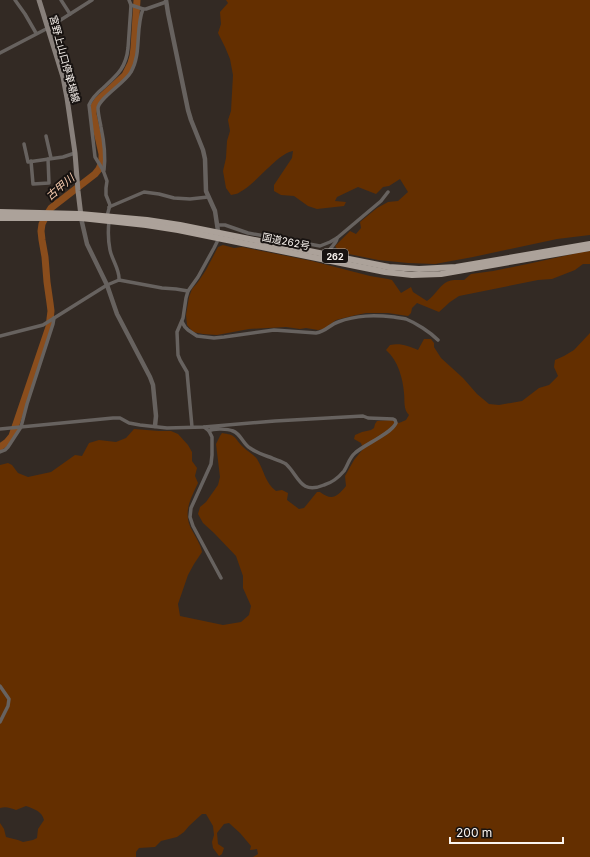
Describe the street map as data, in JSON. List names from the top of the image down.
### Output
{
  "streets": {
    "highway": ["国道262号", "262"],
    "main road": ["宮野上山口停車場線"]
  },
  "crossings": [
    ["宮野上山口停車場線", "国道262号"]
  ],
  "water": ["古甲川"],
  "scale_bar": "200 m"
}
